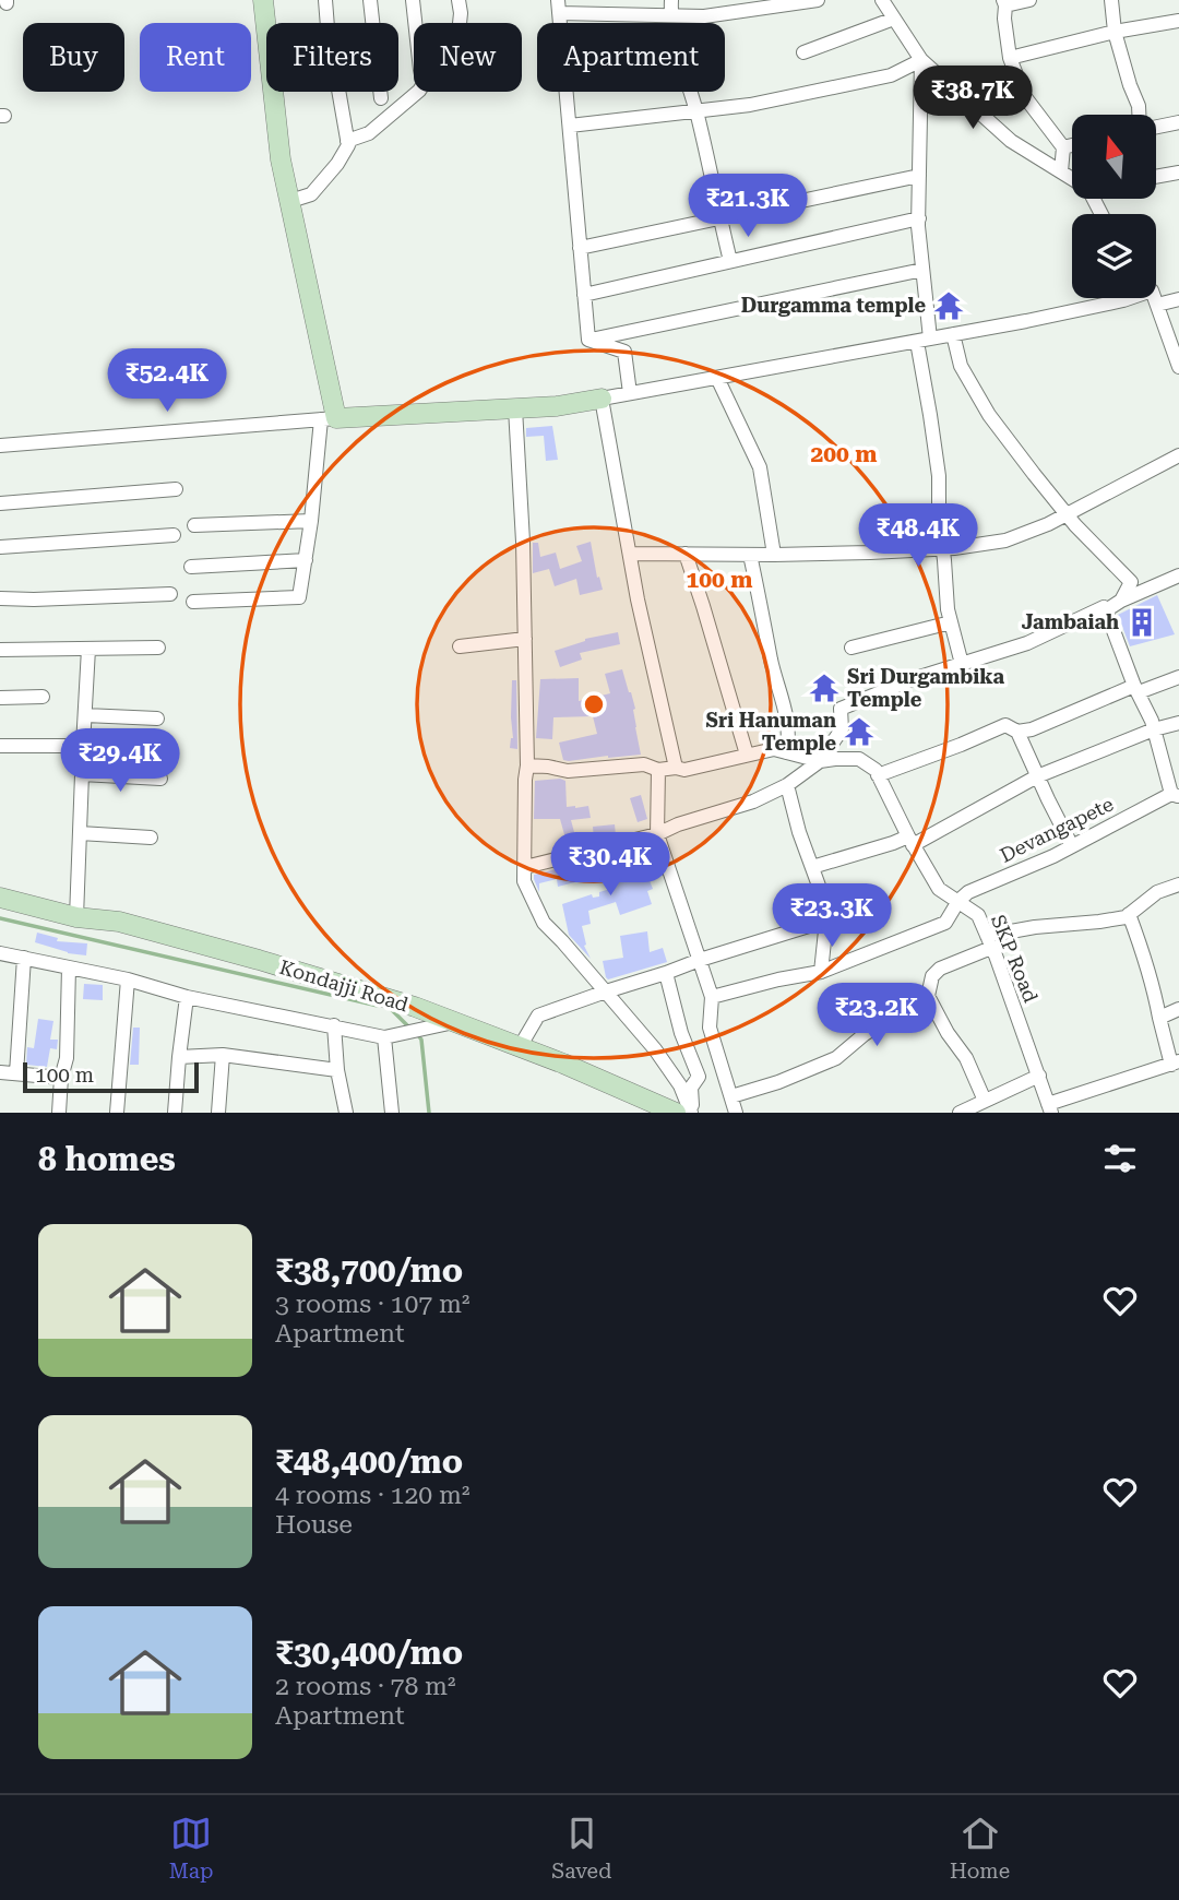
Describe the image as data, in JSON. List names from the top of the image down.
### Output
{
  "streets": {
    "street": ["Devangapete", "SKP Road", "Kondajji Road"]
  },
  "crossings": [
    ["Devangapete", "SKP Road"]
  ],
  "places": {
    "temple": ["Durgamma temple", "Sri Durgambika Temple", "Sri Hanuman Temple"],
    "building": ["Jambaiah"]
  },
  "scale_bar": "100 m",
  "north": "top",
  "page": {
    "chip": [
      "Buy",
      "Rent",
      "Filters",
      "New",
      "Apartment"
    ],
    "price": [
      "₹38.7K",
      "₹21.3K",
      "₹52.4K",
      "₹48.4K",
      "₹29.4K",
      "₹30.4K",
      "₹23.3K",
      "₹23.2K"
    ],
    "scale": "100 m",
    "heading": "8 homes",
    "list": [
      {
        "name": "₹38,700/mo",
        "note": "3 rooms · 107 m² · Apartment"
      },
      {
        "name": "₹48,400/mo",
        "note": "4 rooms · 120 m² · House"
      },
      {
        "name": "₹30,400/mo",
        "note": "2 rooms · 78 m² · Apartment"
      }
    ],
    "tabs": ["Map", "Saved", "Home"]
  },
  "rings": ["200 m", "100 m"]
}
